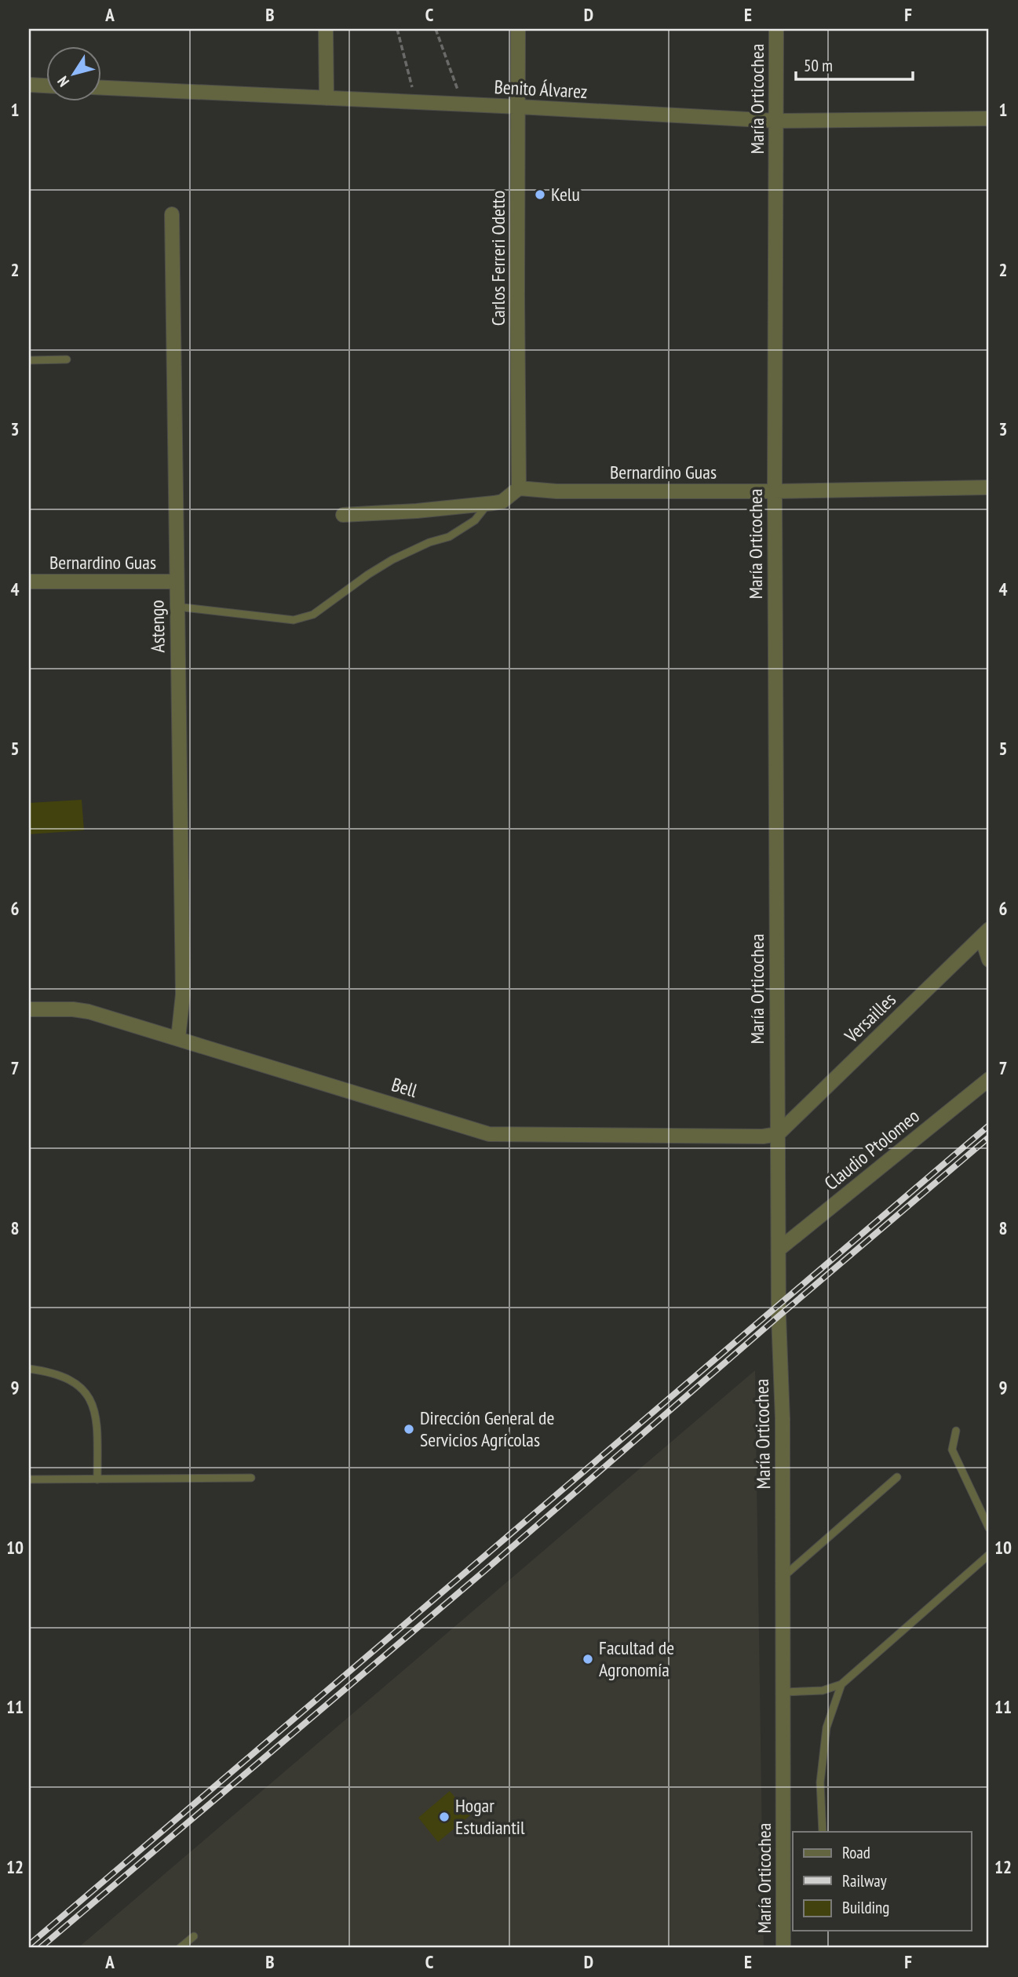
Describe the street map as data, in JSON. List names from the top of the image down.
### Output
{
  "streets": {
    "street": [
      "Benito Álvarez",
      "María Orticochea",
      "Carlos Ferreri Odetto",
      "Bernardino Guas",
      "Astengo",
      "Versailles",
      "Bell",
      "Claudio Ptolomeo"
    ]
  },
  "crossings": [
    ["Benito Álvarez", "María Orticochea"],
    ["Benito Álvarez", "Carlos Ferreri Odetto"],
    ["María Orticochea", "Bernardino Guas"],
    ["María Orticochea", "Versailles"],
    ["María Orticochea", "Bell"],
    ["María Orticochea", "Claudio Ptolomeo"],
    ["Carlos Ferreri Odetto", "Bernardino Guas"],
    ["Bernardino Guas", "Astengo"],
    ["Astengo", "Bell"],
    ["Versailles", "Bell"]
  ],
  "places": [
    "Kelu",
    "Dirección General de Servicios Agrícolas",
    "Facultad de Agronomía",
    "Hogar Estudiantil"
  ],
  "legend": ["Road", "Railway", "Building"],
  "scale_bar": "50 m",
  "north": "bottom left",
  "grid": {
    "columns": [
      "A",
      "B",
      "C",
      "D",
      "E",
      "F"
    ],
    "rows": [
      "1",
      "2",
      "3",
      "4",
      "5",
      "6",
      "7",
      "8",
      "9",
      "10",
      "11",
      "12"
    ]
  }
}
